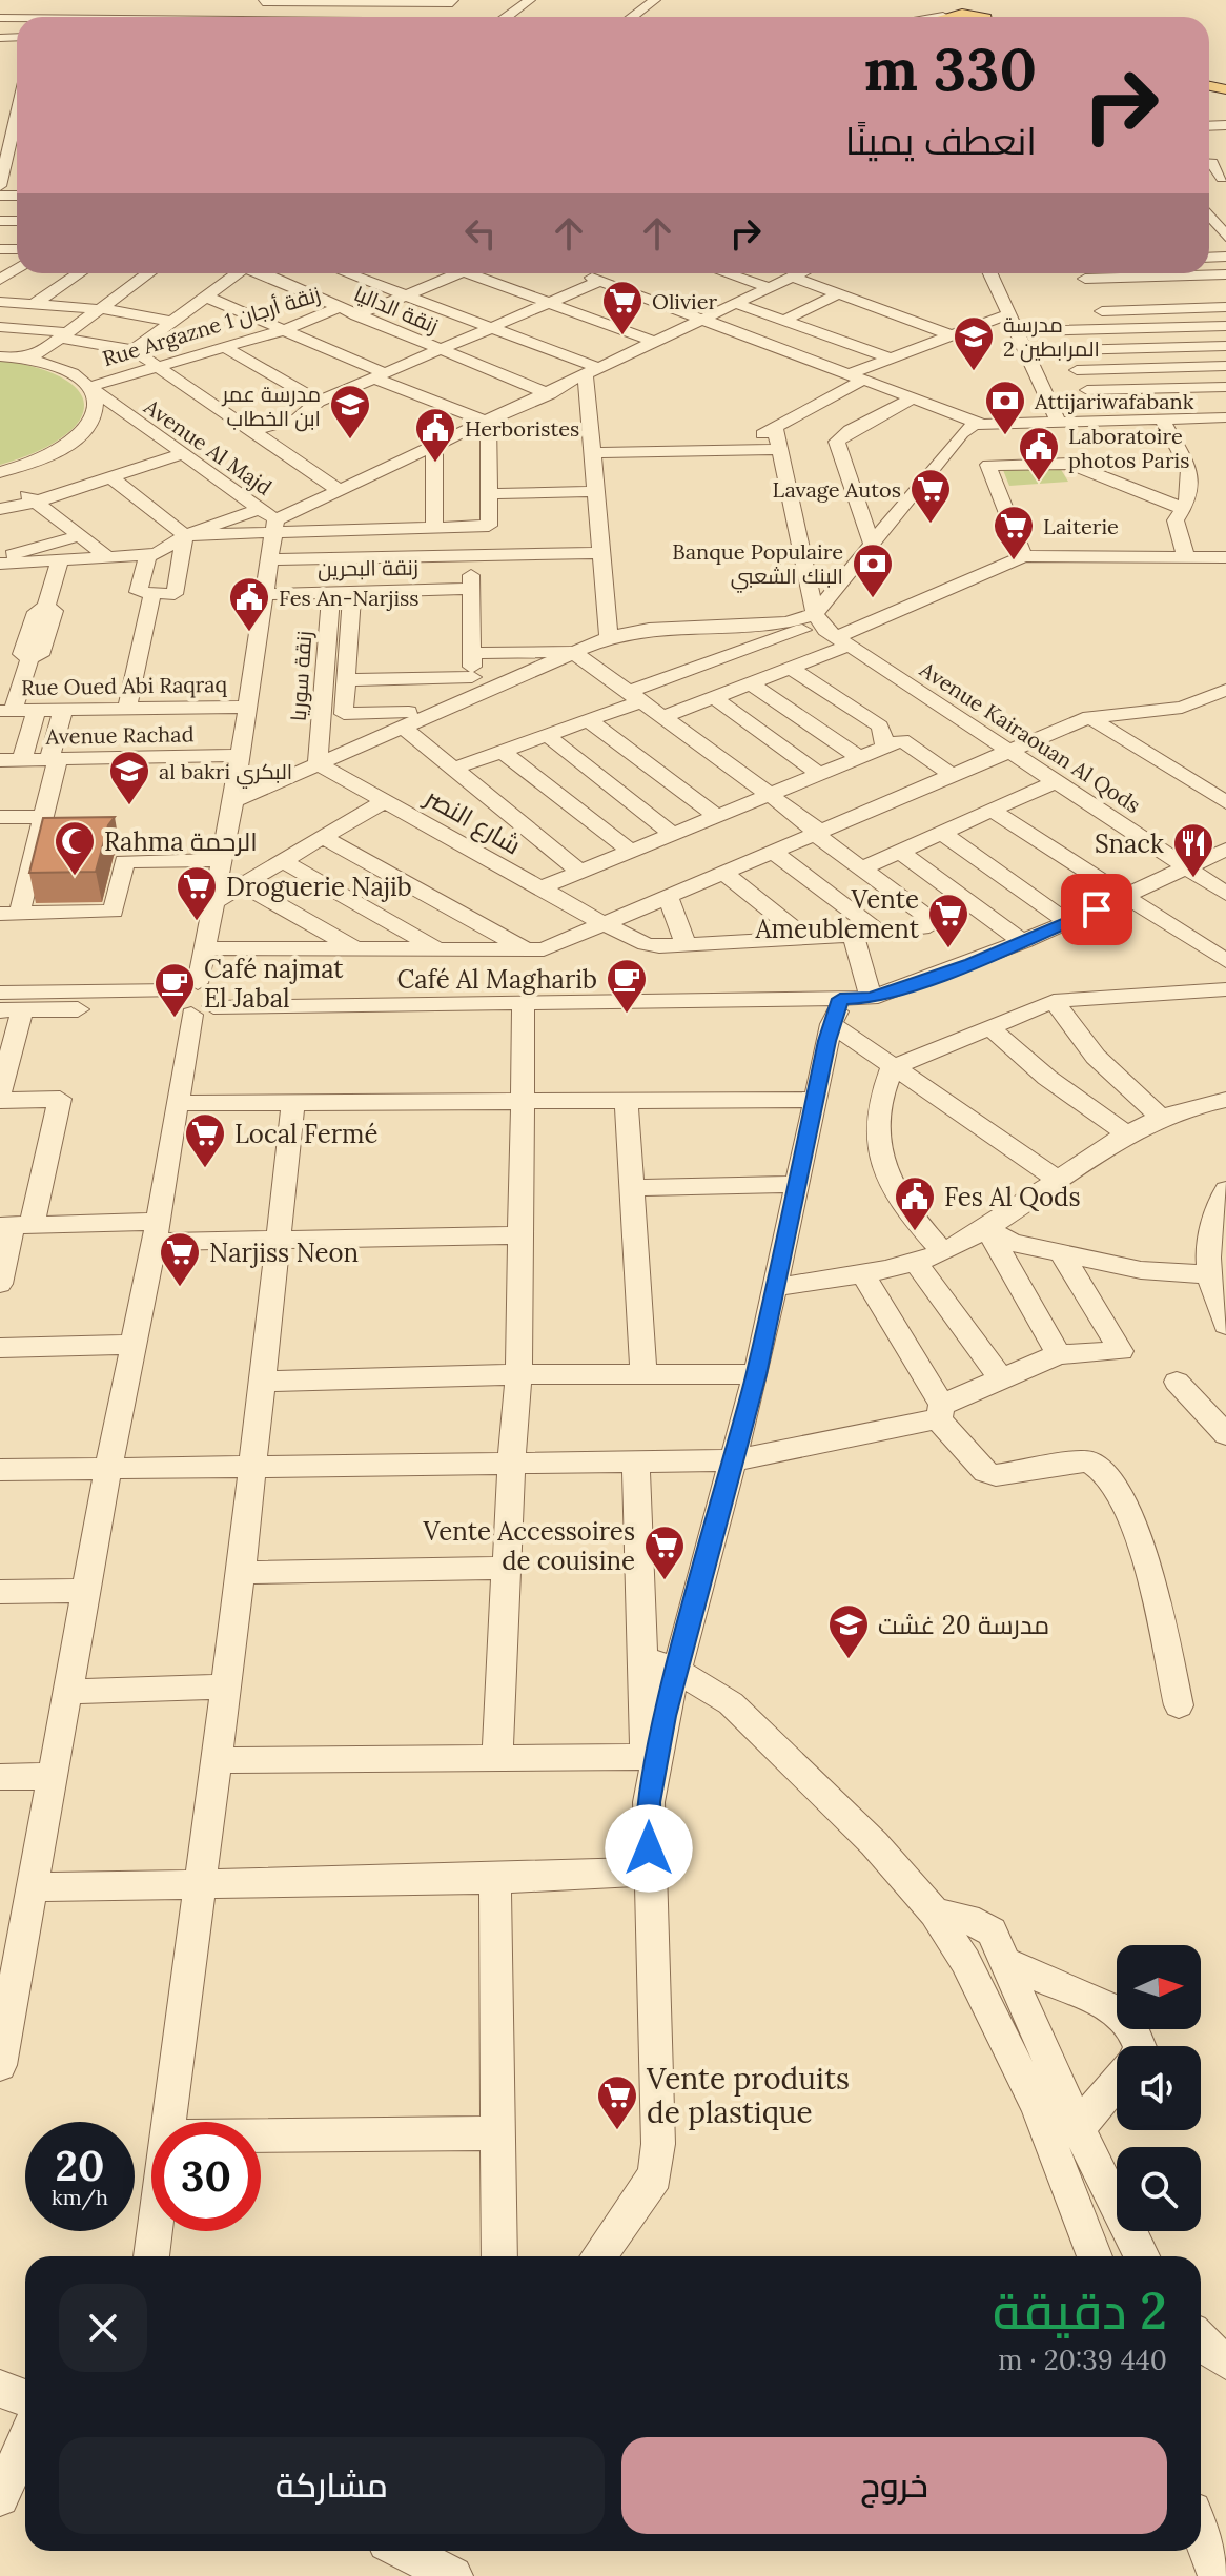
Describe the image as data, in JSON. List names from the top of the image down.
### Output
{
  "streets": {
    "street": [
      "زنقة الداليا",
      "Rue Argazne 1 زنقة أرجان",
      "Avenue Al Majd",
      "زنقة البحرين",
      "زنقة سوريا",
      "Rue Oued Abi Raqraq",
      "Avenue Rachad",
      "Avenue Kairaouan Al Qods",
      "شارع النصر"
    ]
  },
  "crossings": [
    ["زنقة الداليا", "Rue Argazne 1 زنقة أرجان"],
    ["Rue Argazne 1 زنقة أرجان", "Avenue Al Majd"],
    ["زنقة البحرين", "زنقة سوريا"],
    ["زنقة سوريا", "شارع النصر"]
  ],
  "places": {
    "supermarket": [
      "Olivier",
      "Lavage Autos",
      "Laiterie",
      "Droguerie Najib",
      "Vente Ameublement",
      "Local Fermé",
      "Narjiss Neon",
      "Vente Accessoires de couisine",
      "Vente produits de plastique"
    ],
    "school or university": [
      "مدرسة المرابطين 2",
      "مدرسة عمر ابن الخطاب",
      "al bakri البكري",
      "مدرسة 20 غشت"
    ],
    "bank": ["Attijariwafabank", "Banque Populaire البنك الشعبي"],
    "public building": [
      "Herboristes",
      "Laboratoire photos Paris",
      "Fes An-Narjiss",
      "Fes Al Qods"
    ],
    "mosque": ["Rahma الرحمة"],
    "restaurant": ["Snack"],
    "cafe": ["Café Al Magharib", "Café najmat El Jabal"]
  },
  "north": "right",
  "page": {
    "turn": ["330 m", "انعطف يمينًا"],
    "speed": "20 km/h",
    "limit": "30",
    "heading": ["2 دقيقة", "440 m · 20:39"],
    "buttons": ["خروج", "مشاركة"]
  }
}
